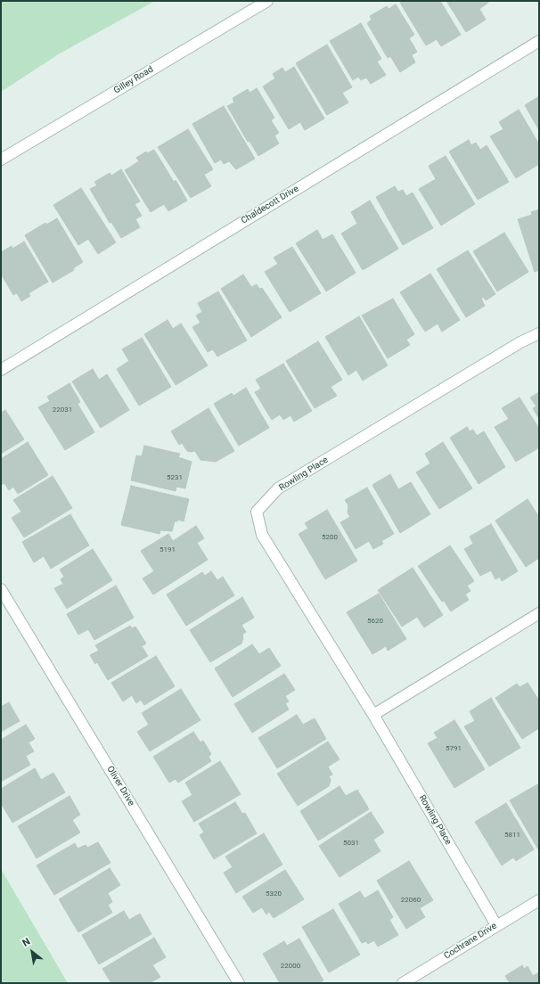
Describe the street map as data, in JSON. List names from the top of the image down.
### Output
{
  "streets": {
    "street": [
      "Gilley Road",
      "Chaldecott Drive",
      "Rowling Place",
      "Oliver Drive",
      "Cochrane Drive"
    ]
  },
  "crossings": [
    ["Rowling Place", "Cochrane Drive"]
  ],
  "house_numbers": [
    "22031",
    "5231",
    "5200",
    "5191",
    "5620",
    "5791",
    "5811",
    "5031",
    "5320",
    "22060",
    "22000"
  ],
  "north": "top left"
}
